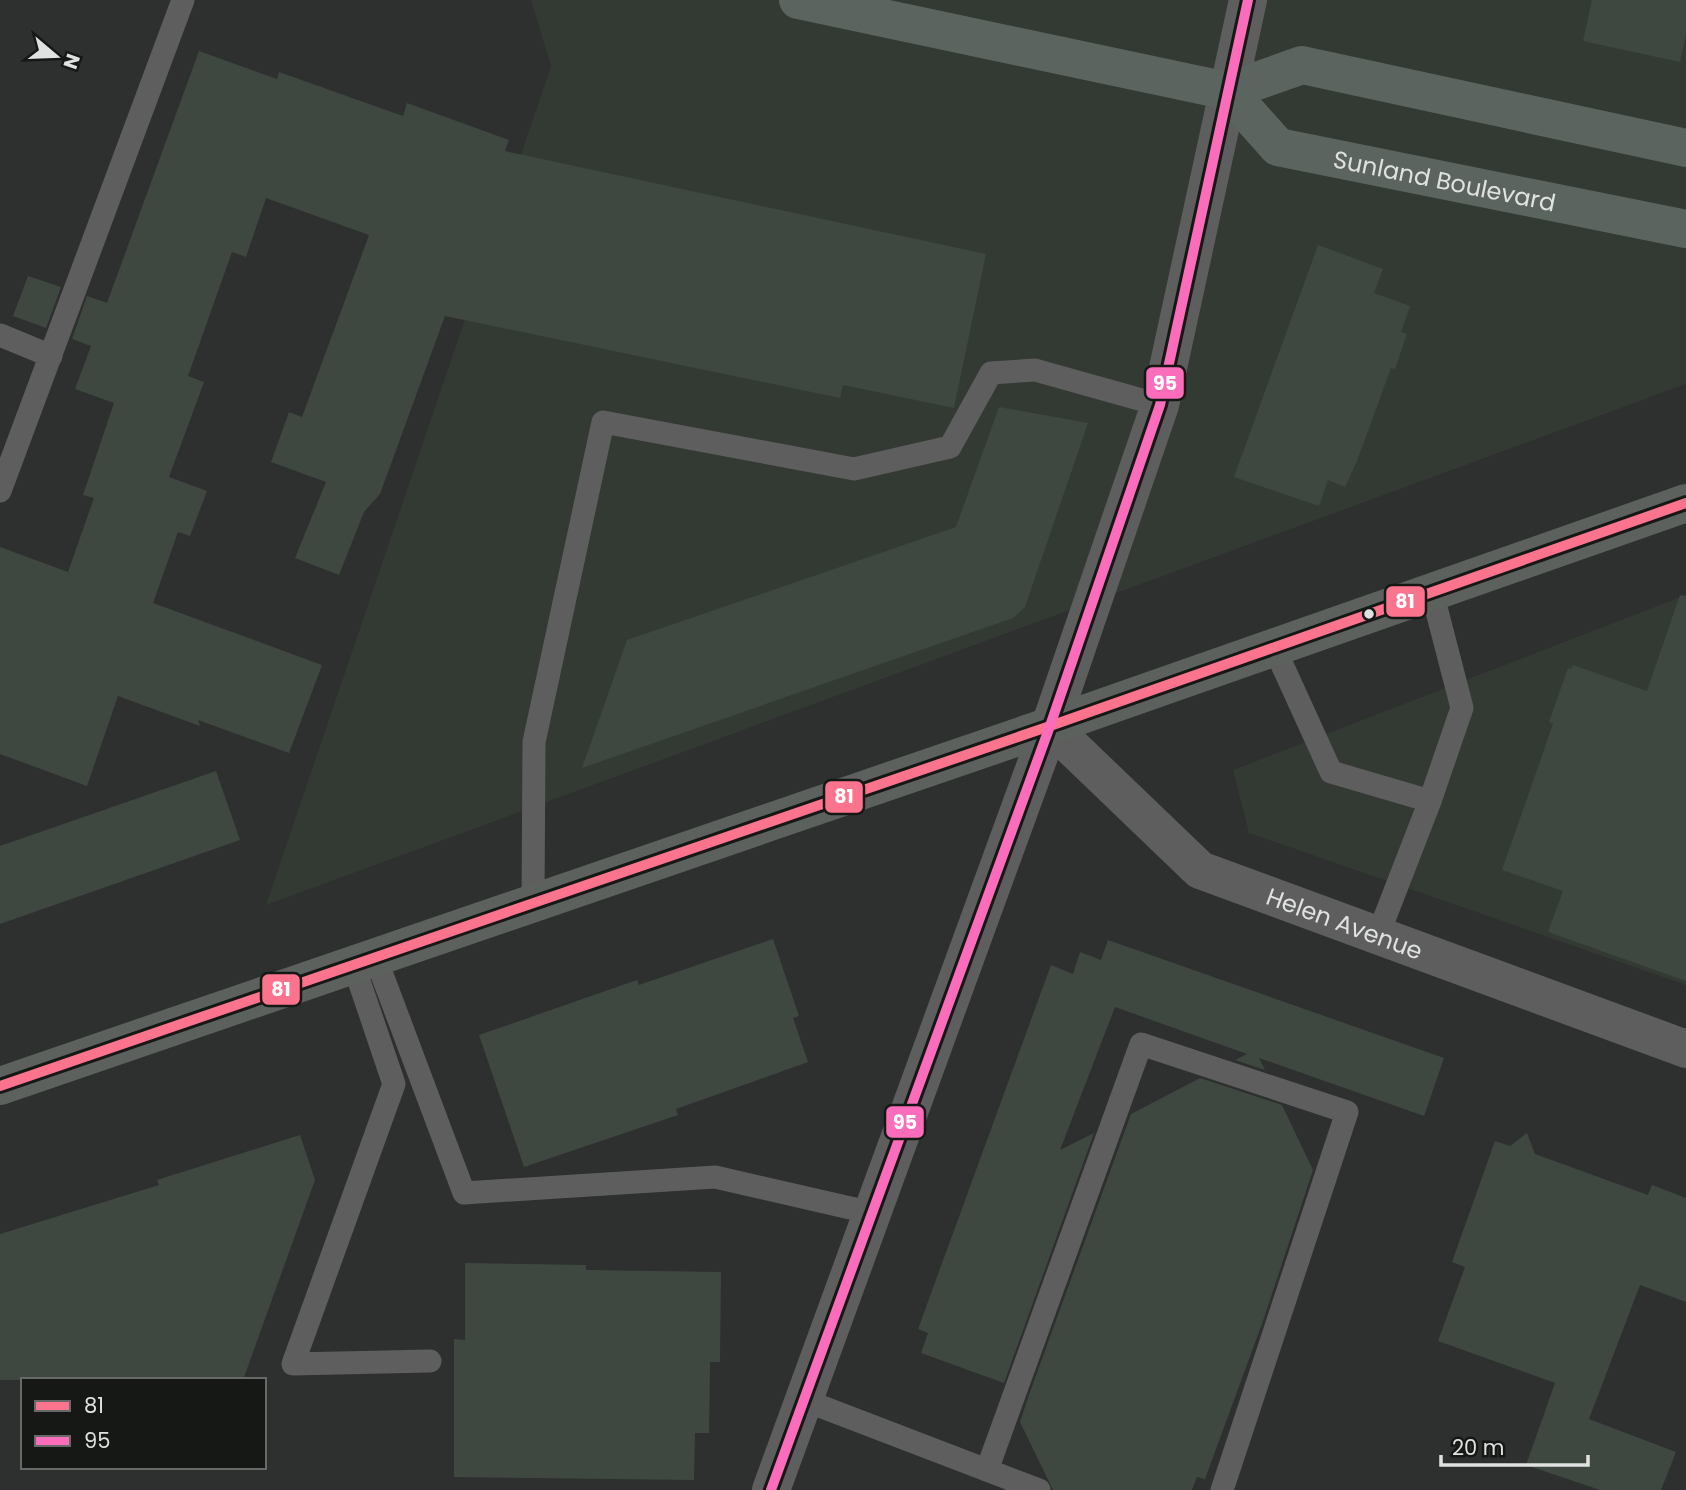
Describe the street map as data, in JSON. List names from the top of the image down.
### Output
{
  "streets": {
    "main road": ["Sunland Boulevard"],
    "street": ["Helen Avenue"]
  },
  "lines": ["transit line 95", "transit line 81"],
  "legend": ["81", "95"],
  "scale_bar": "20 m",
  "north": "right"
}
